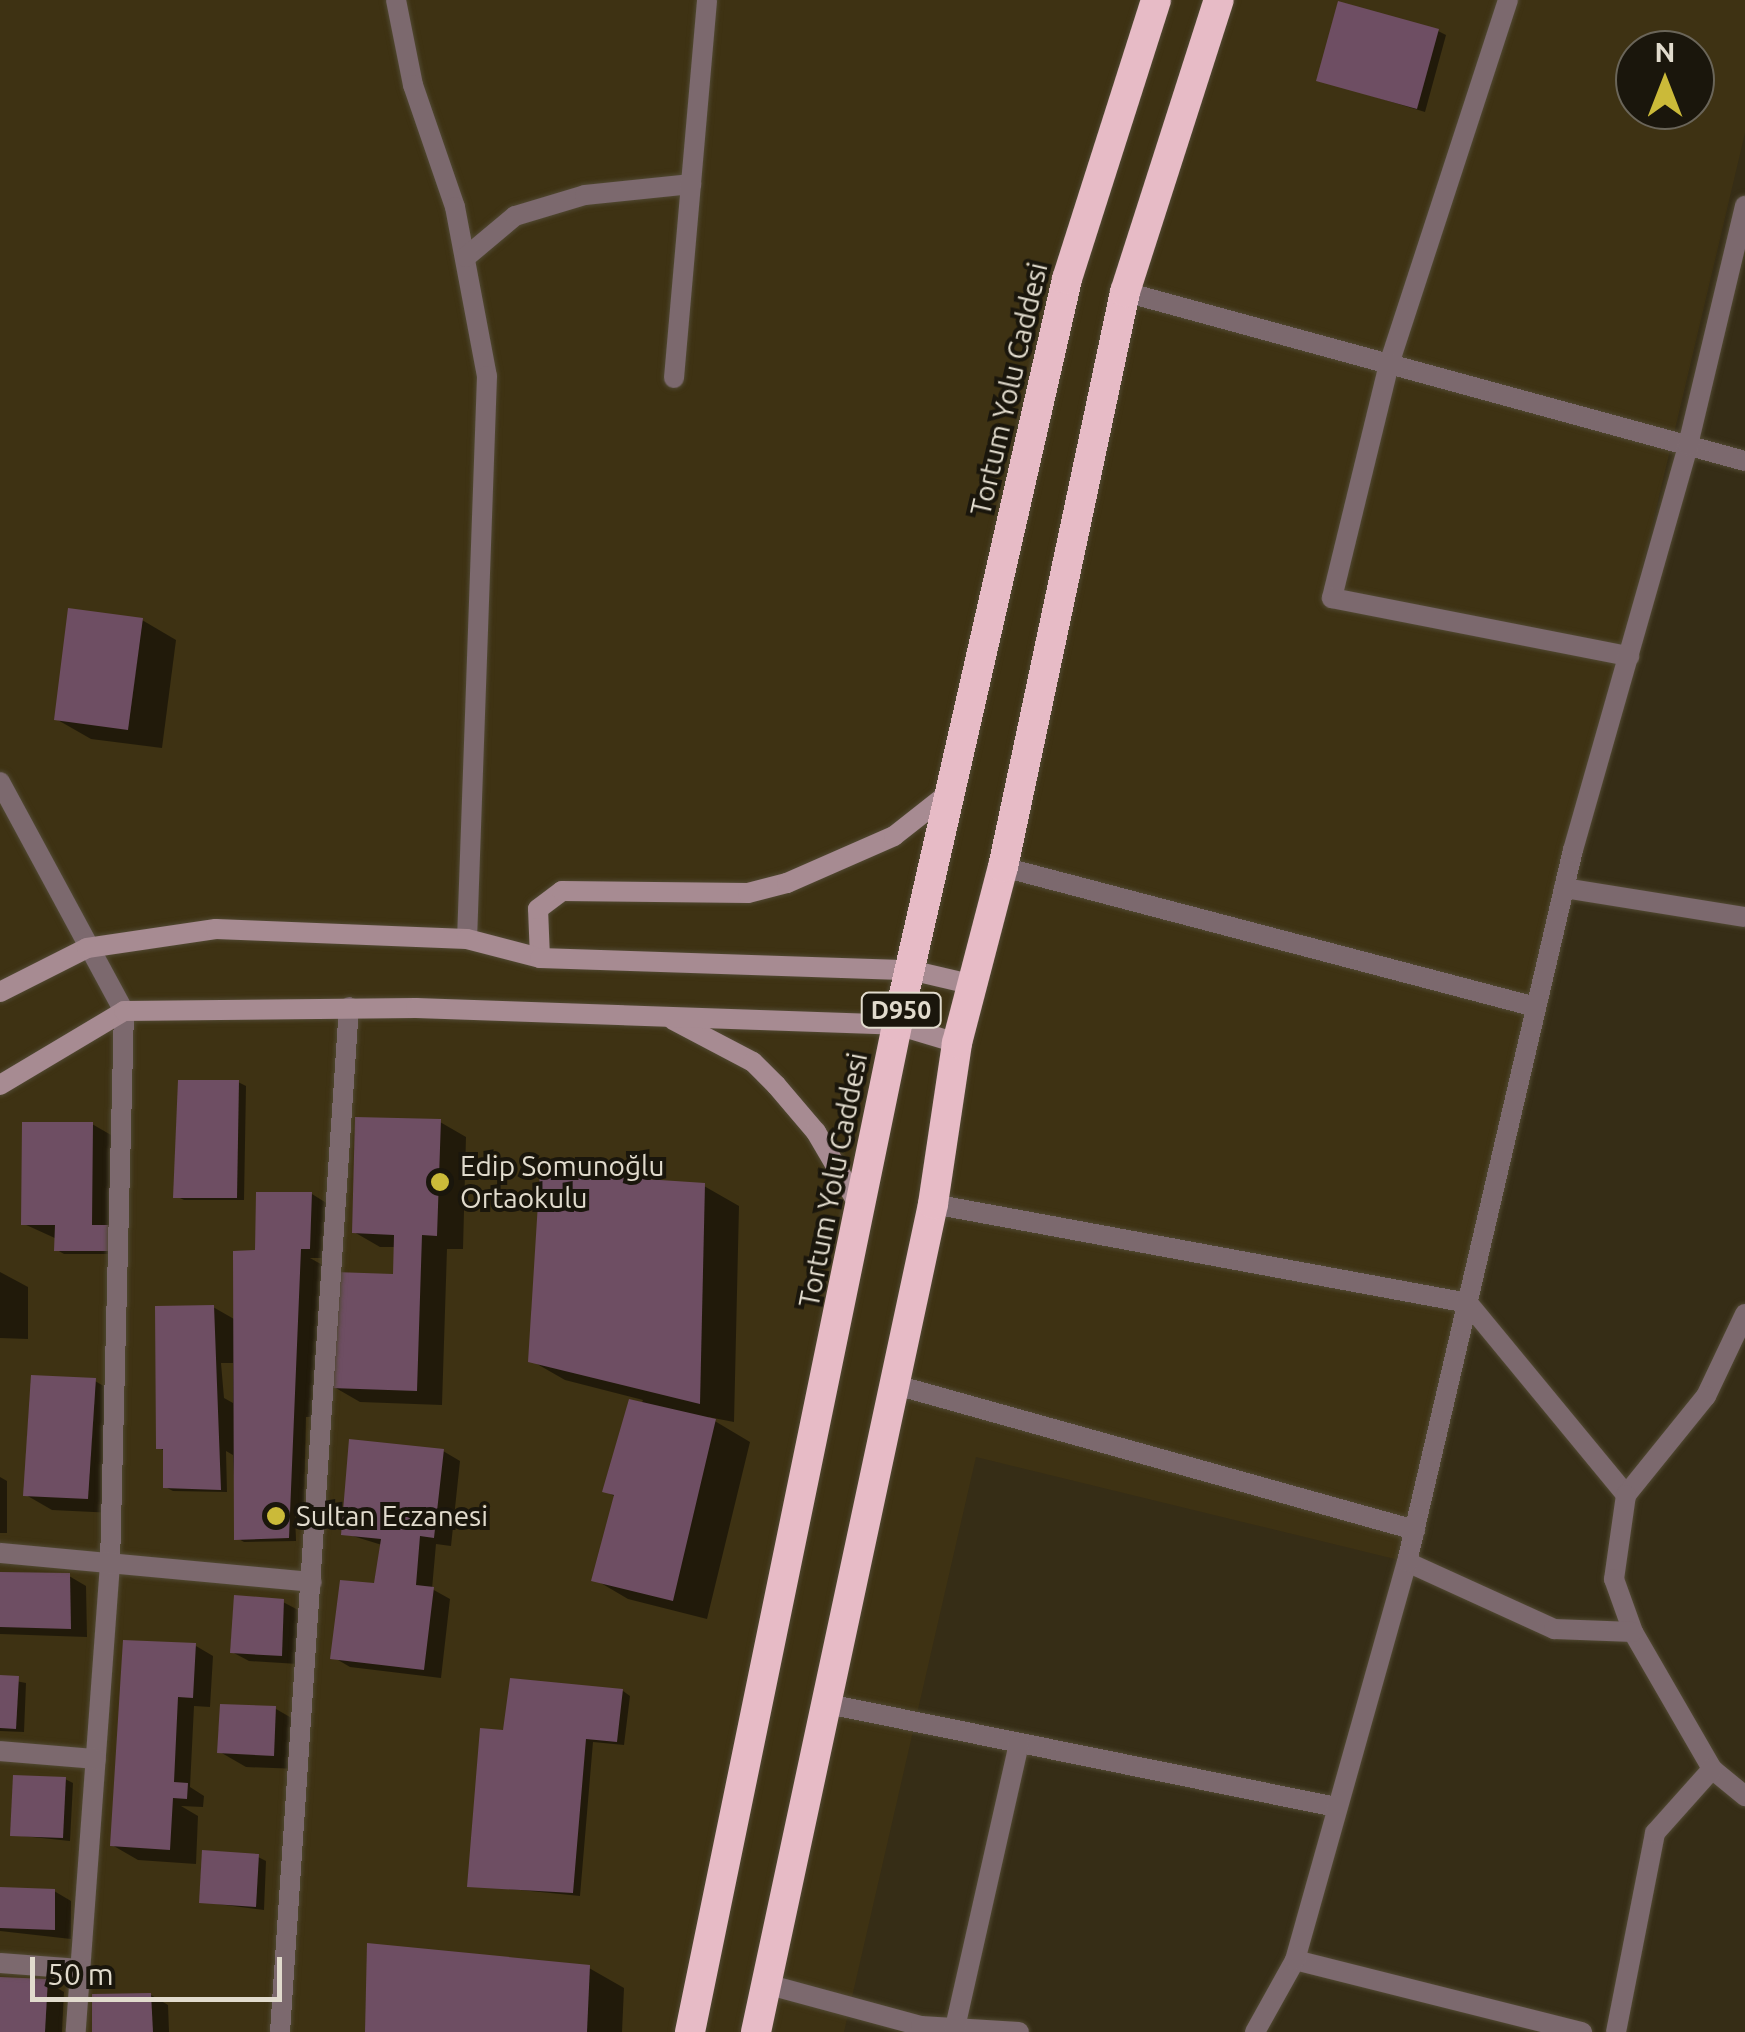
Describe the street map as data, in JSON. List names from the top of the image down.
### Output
{
  "streets": {
    "highway": ["Tortum Yolu Caddesi", "D950"]
  },
  "places": ["Edip Somunoğlu Ortaokulu", "Sultan Eczanesi"],
  "scale_bar": "50 m",
  "north": "top"
}
